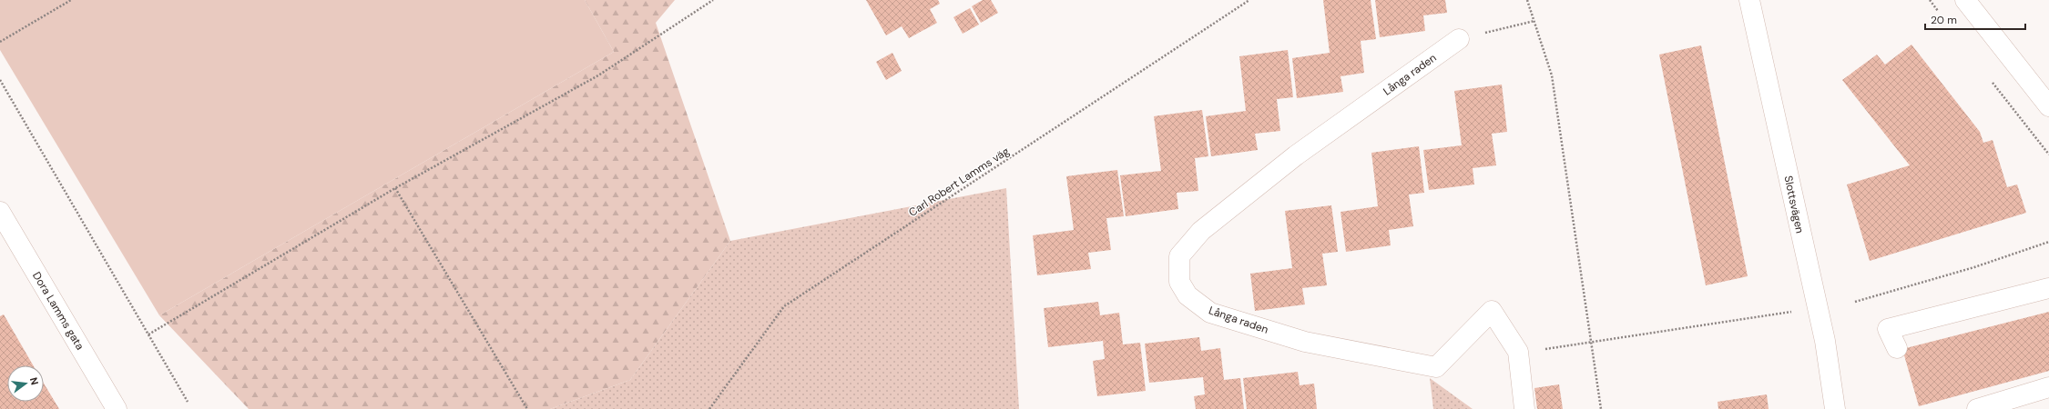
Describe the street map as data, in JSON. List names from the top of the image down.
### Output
{
  "streets": {
    "street": ["Långa raden", "Slottsvägen", "Dora Lamms gata"],
    "path": ["Carl Robert Lamms väg"]
  },
  "scale_bar": "20 m",
  "north": "right"
}
